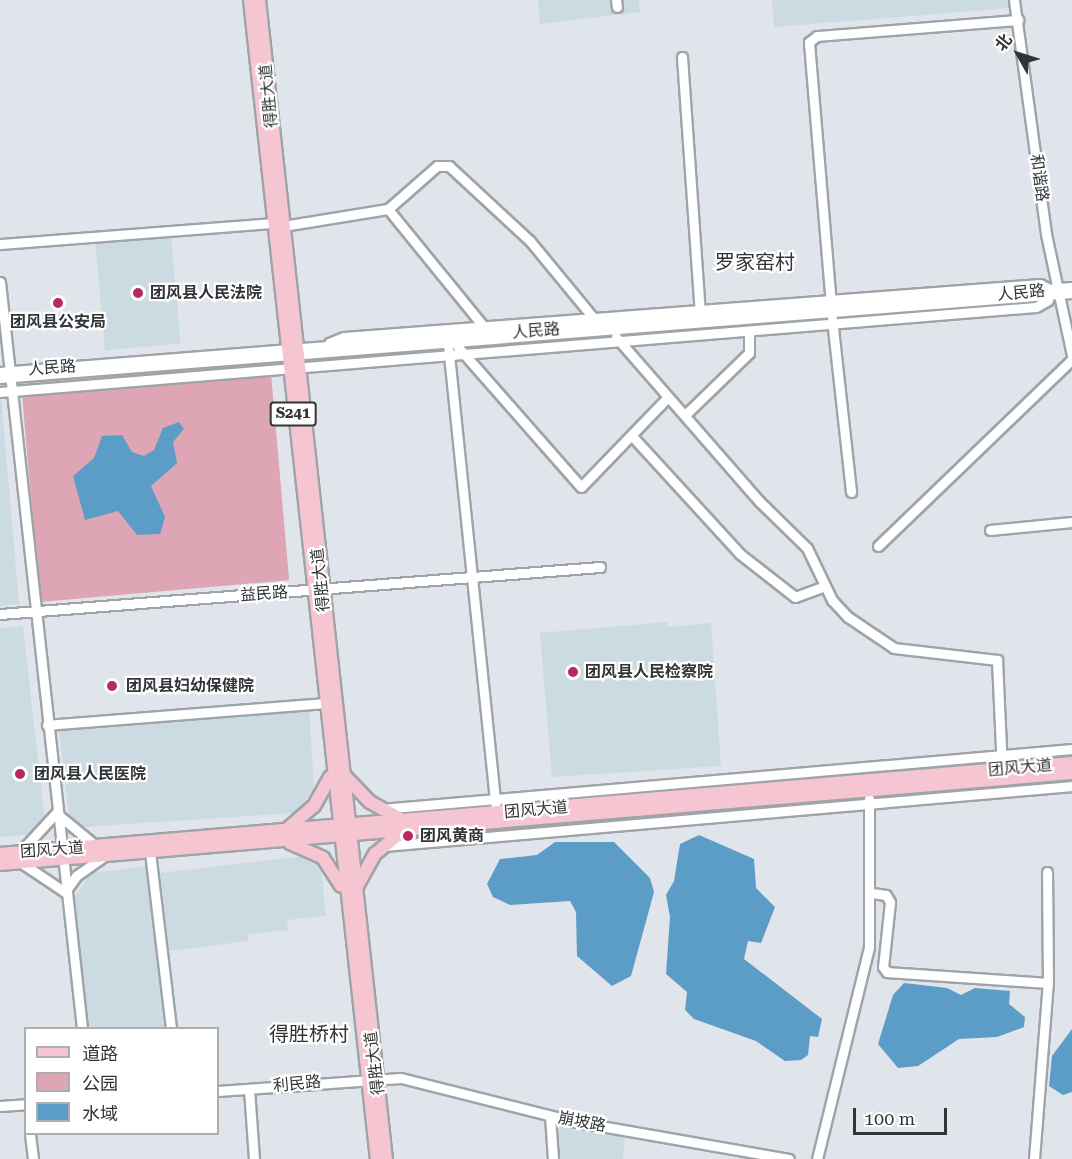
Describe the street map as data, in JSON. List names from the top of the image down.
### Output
{
  "streets": {
    "main road": ["得胜大道", "S241", "团风大道"],
    "street": [
      "和谐路",
      "人民路",
      "益民路",
      "利民路",
      "崩坡路"
    ]
  },
  "crossings": [
    ["得胜大道", "人民路"],
    ["得胜大道", "益民路"],
    ["得胜大道", "团风大道"],
    ["得胜大道", "利民路"],
    ["得胜大道", "崩坡路"],
    ["和谐路", "人民路"],
    ["利民路", "崩坡路"]
  ],
  "districts": ["罗家窑村", "得胜桥村"],
  "places": [
    "团风县人民法院",
    "团风县公安局",
    "团风县人民检察院",
    "团风县妇幼保健院",
    "团风县人民医院",
    "团风黄商"
  ],
  "legend": ["道路", "公园", "水域"],
  "scale_bar": "100 m",
  "north": "top left"
}
